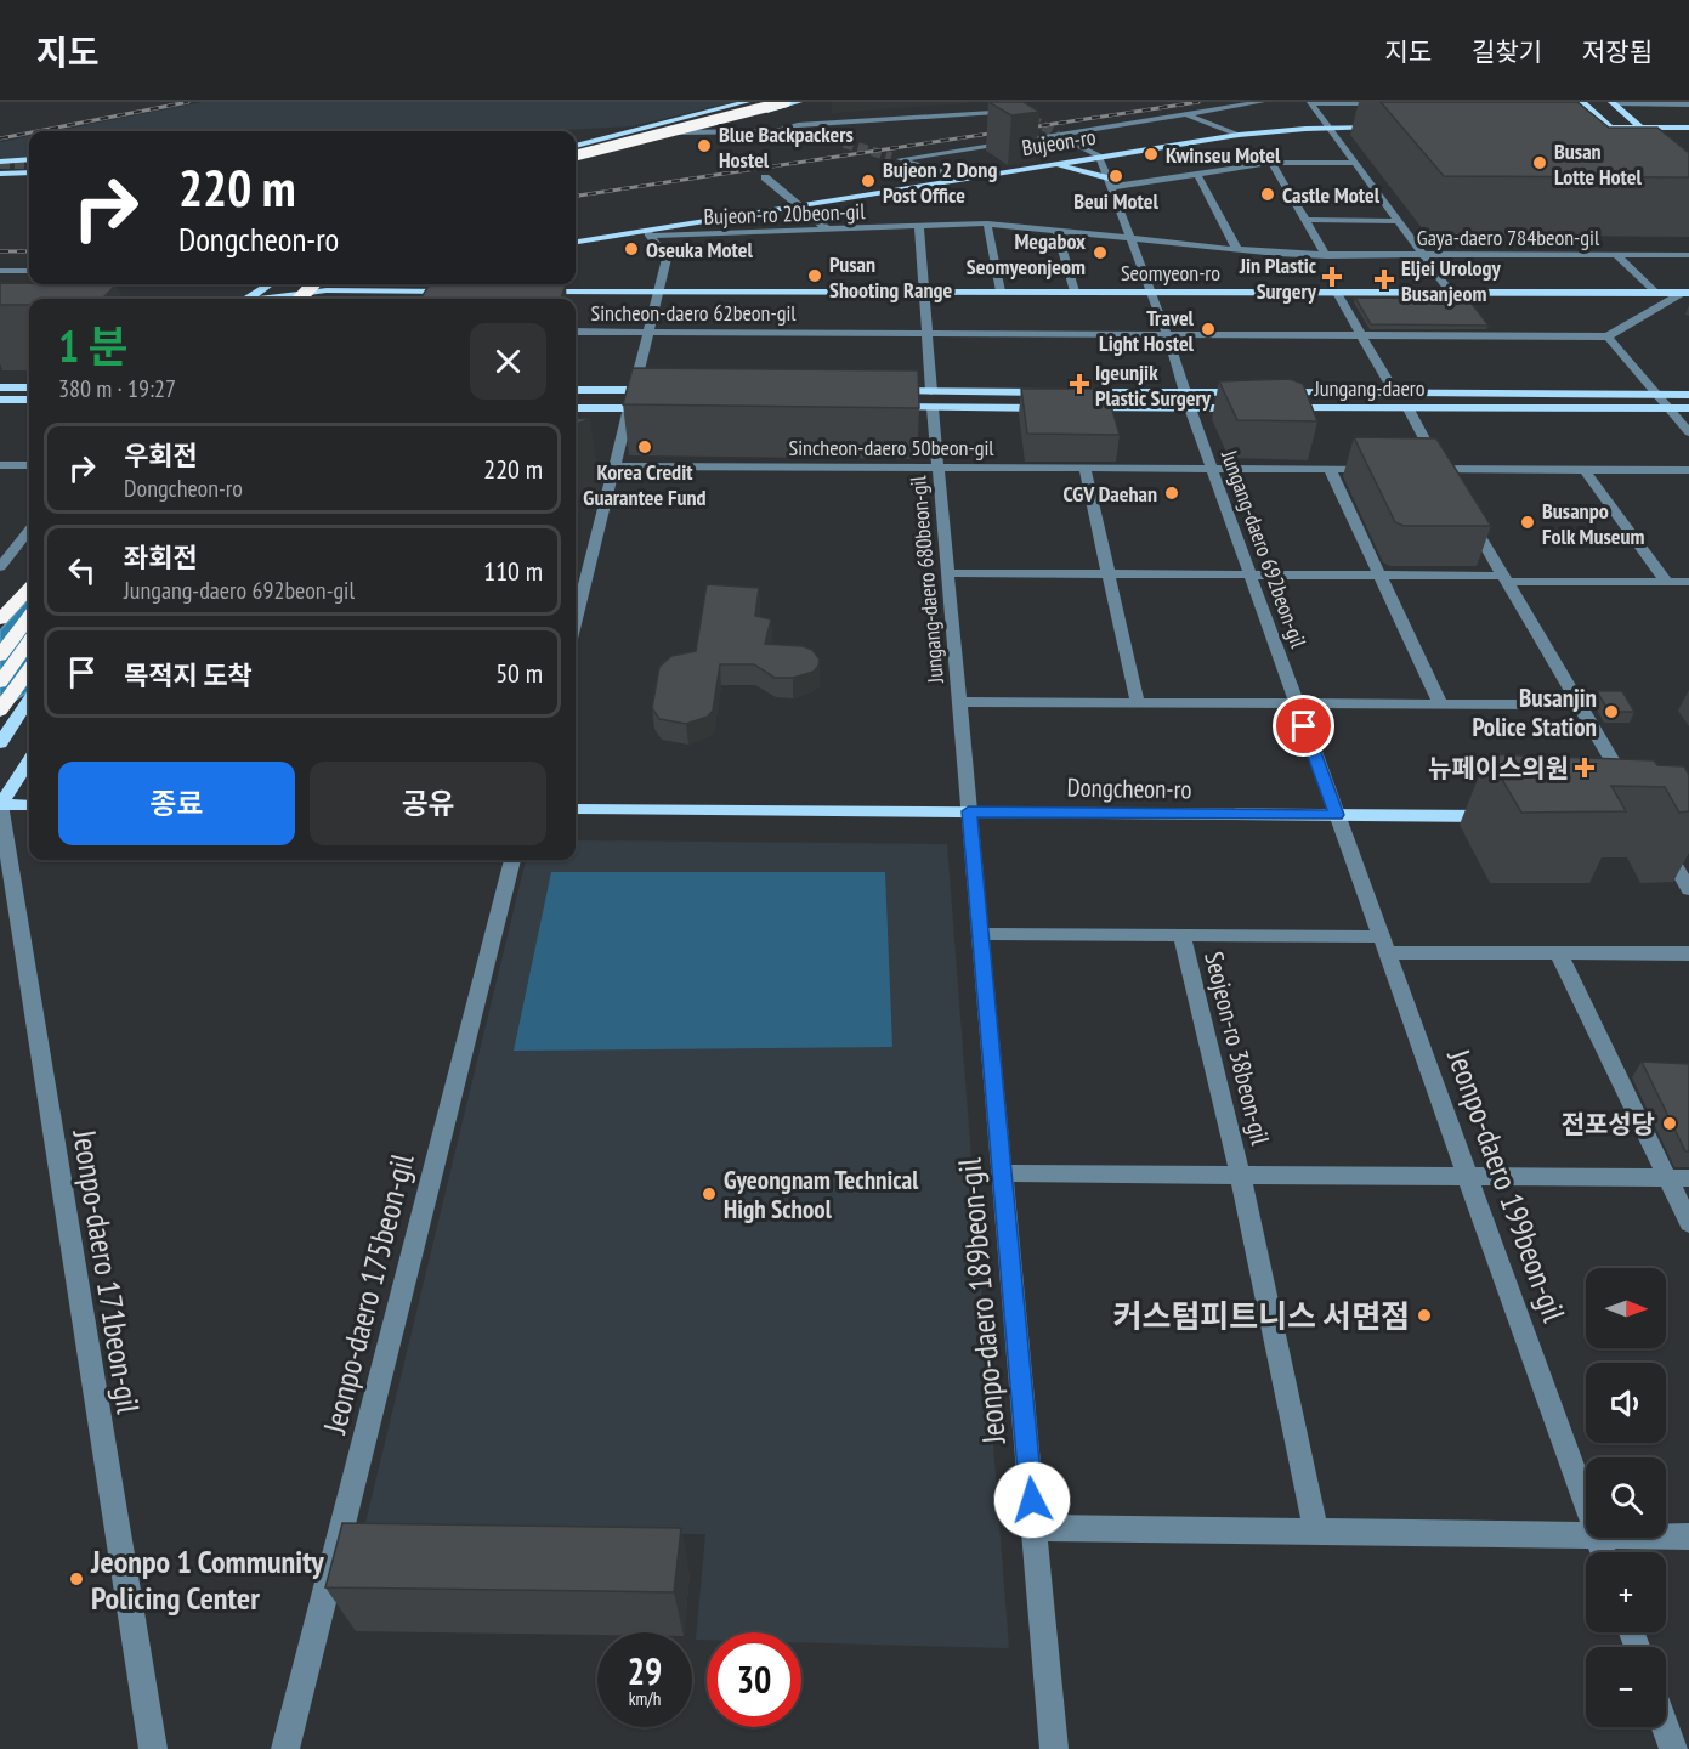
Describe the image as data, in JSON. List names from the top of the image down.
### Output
{
  "streets": {
    "main road": [
      "Bujeon-ro",
      "Seomyeon-ro",
      "Jungang-daero",
      "Dongcheon-ro"
    ],
    "street": [
      "Bujeon-ro 20beon-gil",
      "Gaya-daero 784beon-gil",
      "Sincheon-daero 62beon-gil",
      "Sincheon-daero 50beon-gil",
      "Jungang-daero 692beon-gil",
      "Jungang-daero 680beon-gil",
      "Seojeon-ro 38beon-gil",
      "Jeonpo-daero 199beon-gil",
      "Jeonpo-daero 171beon-gil",
      "Jeonpo-daero 175beon-gil",
      "Jeonpo-daero 189beon-gil"
    ]
  },
  "crossings": [
    ["Bujeon-ro", "Bujeon-ro 20beon-gil"],
    ["Bujeon-ro 20beon-gil", "Gaya-daero 784beon-gil"],
    ["Seomyeon-ro", "Jungang-daero"],
    ["Sincheon-daero 62beon-gil", "Jungang-daero"],
    ["Sincheon-daero 50beon-gil", "Jungang-daero 692beon-gil"],
    ["Sincheon-daero 50beon-gil", "Jungang-daero 680beon-gil"],
    ["Jungang-daero 692beon-gil", "Dongcheon-ro"],
    ["Jungang-daero 692beon-gil", "Jeonpo-daero 199beon-gil"],
    ["Jungang-daero 680beon-gil", "Dongcheon-ro"],
    ["Jungang-daero 680beon-gil", "Jeonpo-daero 189beon-gil"],
    ["Dongcheon-ro", "Jeonpo-daero 199beon-gil"],
    ["Dongcheon-ro", "Jeonpo-daero 189beon-gil"],
    ["Seojeon-ro 38beon-gil", "Jeonpo-daero 199beon-gil"],
    ["Seojeon-ro 38beon-gil", "Jeonpo-daero 189beon-gil"]
  ],
  "places": {
    "other": [
      "Blue Backpackers Hostel",
      "Kwinseu Motel",
      "Busan Lotte Hotel",
      "Beui Motel",
      "Bujeon 2 Dong Post Office",
      "Castle Motel",
      "Oseuka Motel",
      "Megabox Seomyeonjeom",
      "Pusan Shooting Range",
      "Travel Light Hostel",
      "Korea Credit Guarantee Fund",
      "CGV Daehan",
      "Busanpo Folk Museum",
      "Busanjin Police Station",
      "전포성당",
      "Gyeongnam Technical High School",
      "커스텀피트니스 서면점",
      "Jeonpo 1 Community Policing Center"
    ],
    "health": [
      "Jin Plastic Surgery",
      "Eljei Urology Busanjeom",
      "Igeunjik Plastic Surgery",
      "뉴페이스의원"
    ]
  },
  "north": "right",
  "page": {
    "header": "지도",
    "nav": ["지도", "길찾기", "저장됨"],
    "turn": ["220 m", "Dongcheon-ro"],
    "heading": ["1 분", "380 m · 19:27"],
    "list": [
      {
        "name": "우회전",
        "note": "Dongcheon-ro",
        "value": "220 m"
      },
      {
        "name": "좌회전",
        "note": "Jungang-daero 692beon-gil",
        "value": "110 m"
      },
      {
        "name": "목적지 도착",
        "value": "50 m"
      }
    ],
    "buttons": ["종료", "공유"],
    "map_buttons": ["+", "−"],
    "speed": "29 km/h",
    "limit": "30"
  }
}
